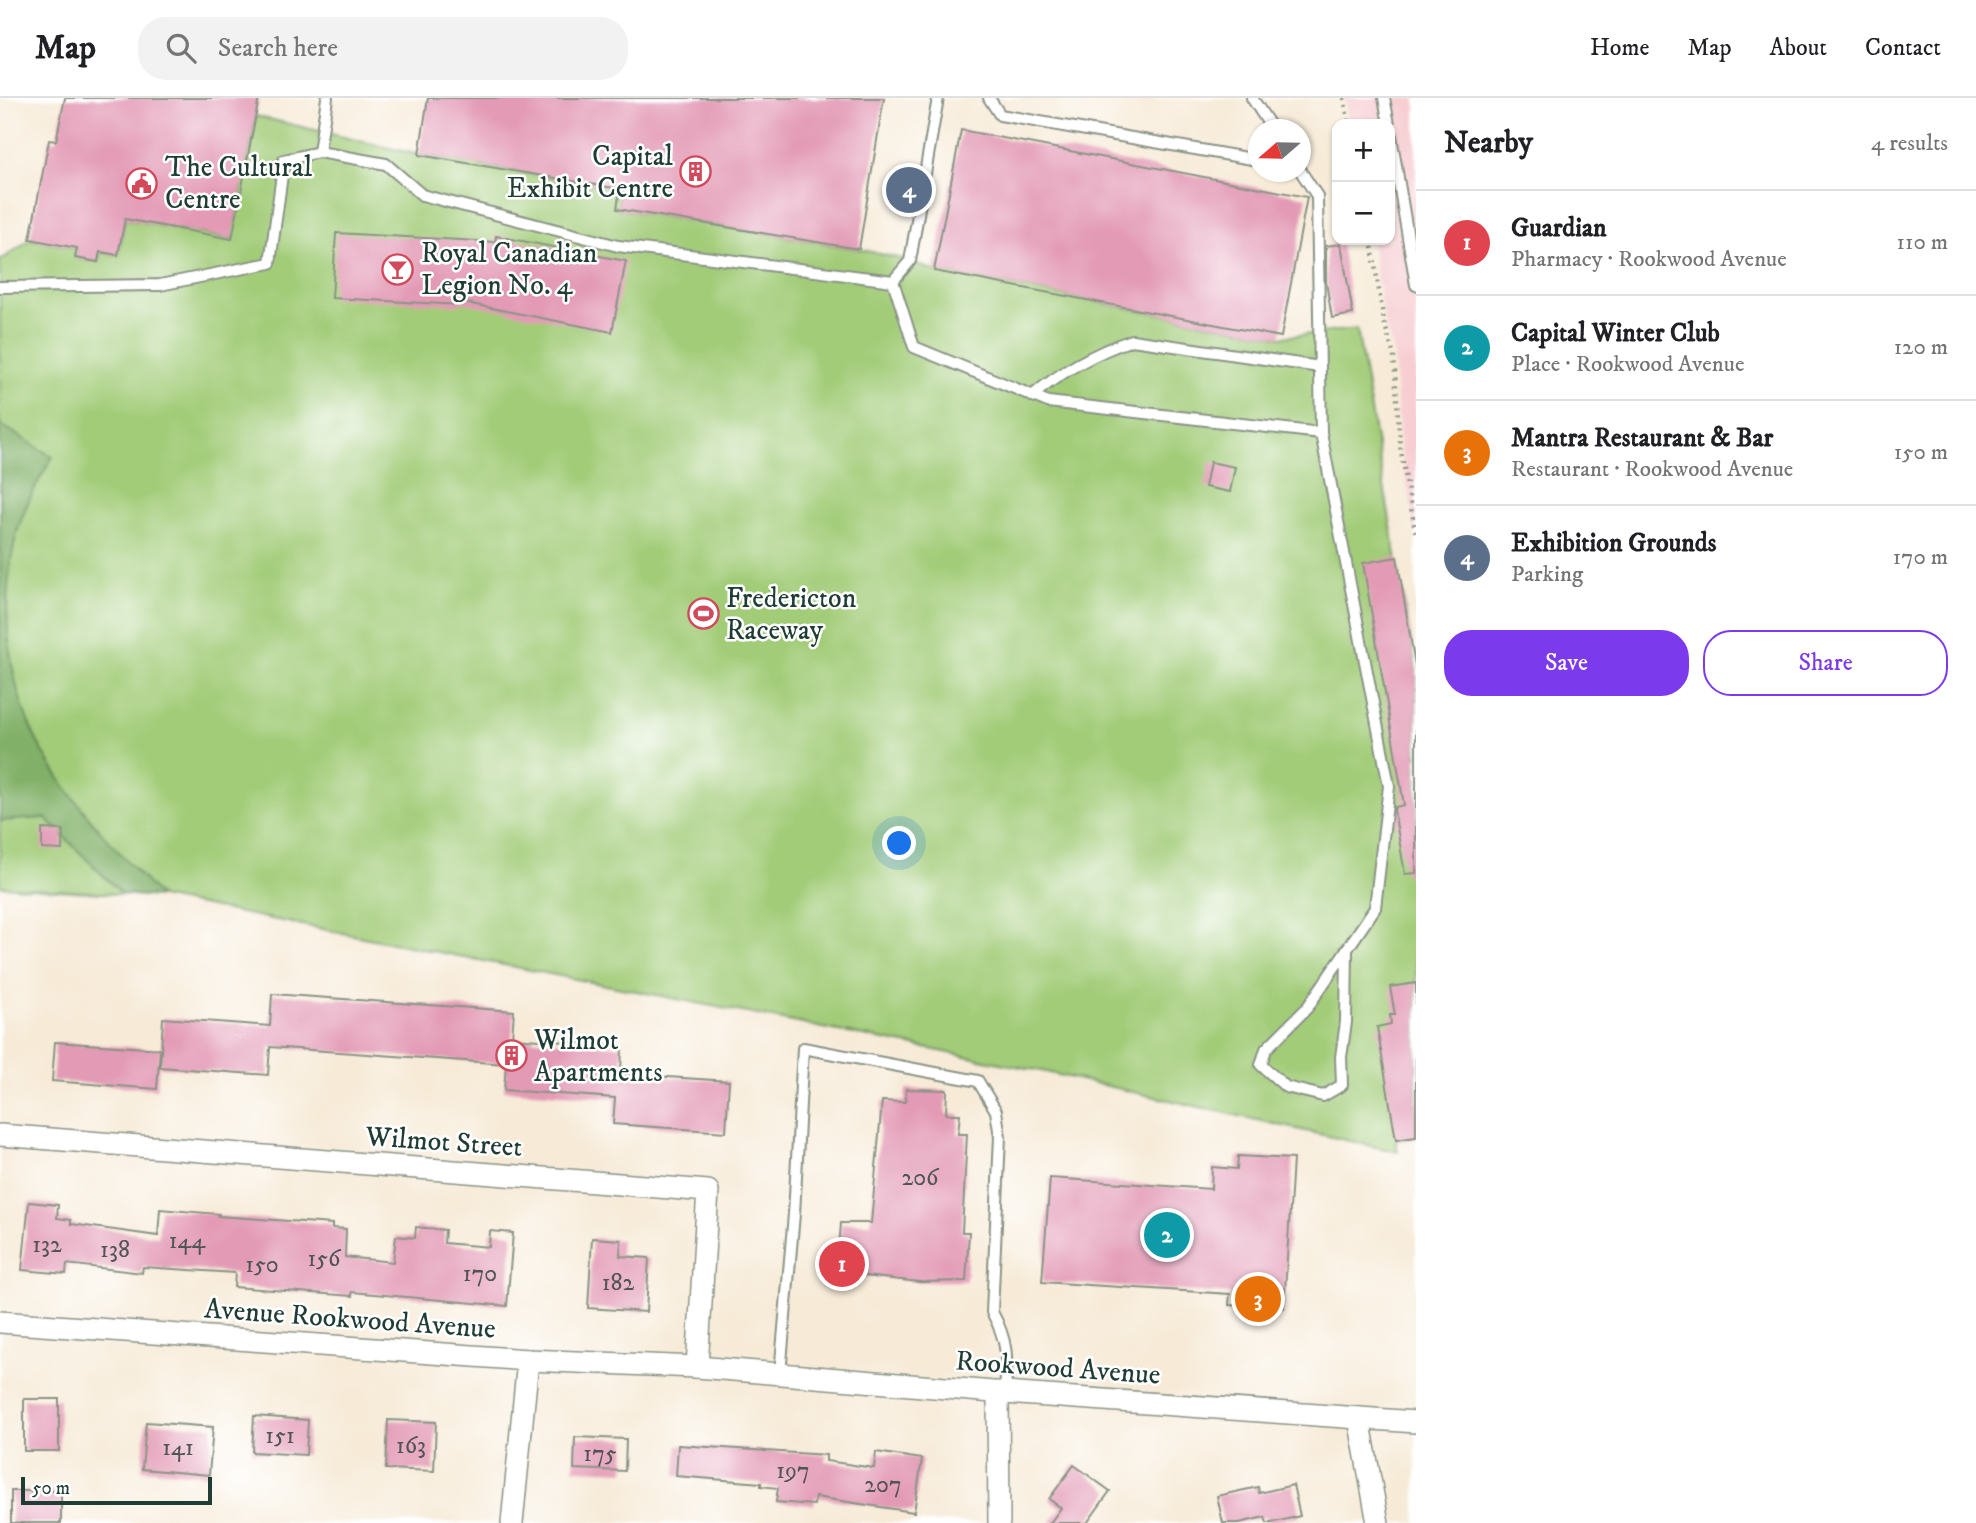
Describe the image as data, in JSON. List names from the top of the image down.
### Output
{
  "streets": {
    "street": ["Wilmot Street", "Avenue Rookwood Avenue", "Rookwood Avenue"]
  },
  "crossings": [
    ["Wilmot Street", "Avenue Rookwood Avenue"],
    ["Wilmot Street", "Rookwood Avenue"],
    ["Avenue Rookwood Avenue", "Rookwood Avenue"]
  ],
  "places": {
    "building": ["Capital Exhibit Centre", "Wilmot Apartments"],
    "public building": ["The Cultural Centre"],
    "bar": ["Royal Canadian Legion No. 4"],
    "sports": ["Fredericton Raceway"]
  },
  "house_numbers": [
    "206",
    "144",
    "132",
    "138",
    "156",
    "150",
    "170",
    "182",
    "151",
    "163",
    "141",
    "175",
    "197",
    "207"
  ],
  "scale_bar": "50 m",
  "north": "left",
  "page": {
    "header": "Map",
    "search": "Search here",
    "nav": [
      "Home",
      "Map",
      "About",
      "Contact"
    ],
    "heading": ["Nearby", "4 results"],
    "map_buttons": ["+", "−"],
    "pins": [
      "4",
      "2",
      "1",
      "3"
    ],
    "list": [
      {
        "mark": "1",
        "name": "Guardian",
        "note": "Pharmacy · Rookwood Avenue",
        "value": "110 m"
      },
      {
        "mark": "2",
        "name": "Capital Winter Club",
        "note": "Place · Rookwood Avenue",
        "value": "120 m"
      },
      {
        "mark": "3",
        "name": "Mantra Restaurant & Bar",
        "note": "Restaurant · Rookwood Avenue",
        "value": "150 m"
      },
      {
        "mark": "4",
        "name": "Exhibition Grounds",
        "note": "Parking",
        "value": "170 m"
      }
    ],
    "buttons": ["Save", "Share"],
    "scale": "50 m"
  }
}
